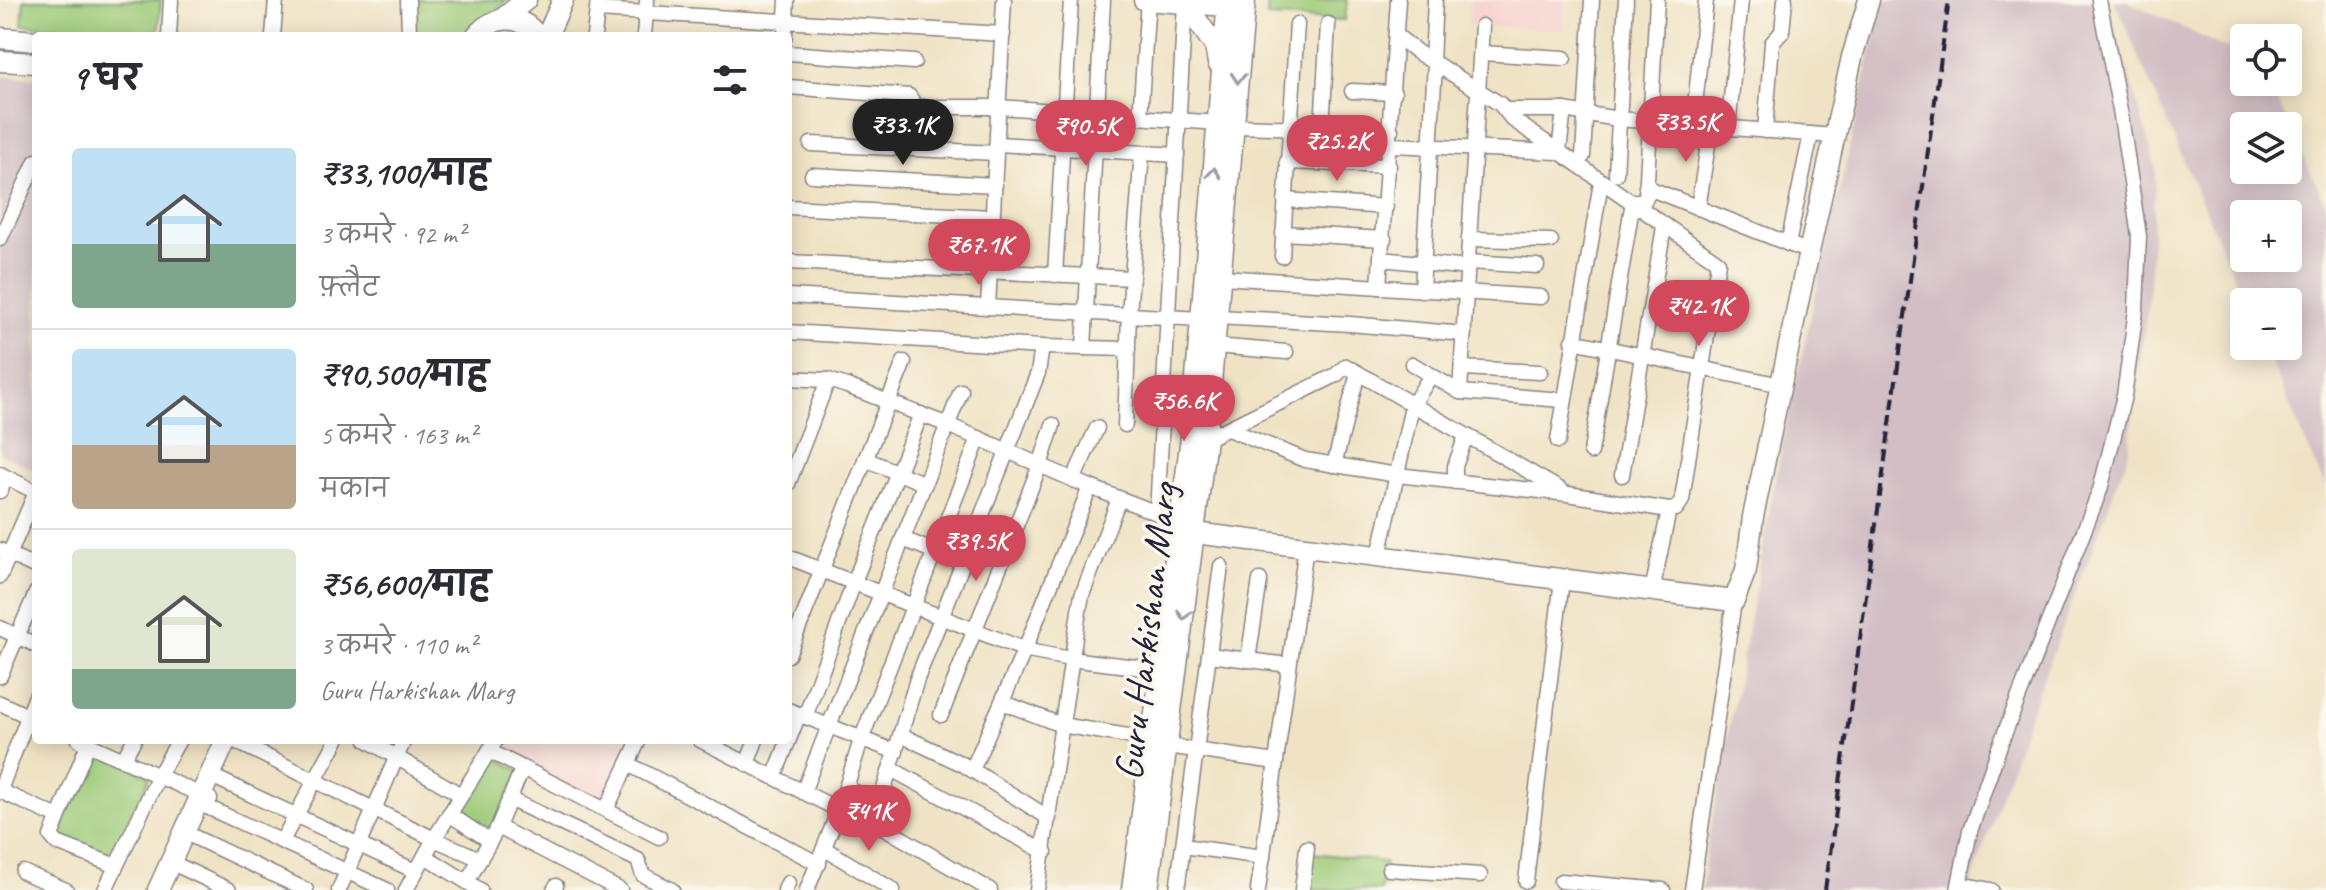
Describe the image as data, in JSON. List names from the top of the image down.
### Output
{
  "streets": {
    "main road": ["Guru Harkishan Marg"]
  },
  "page": {
    "map_buttons": ["+", "−"],
    "heading": "9 घर",
    "price": [
      "₹33.5K",
      "₹33.1K",
      "₹90.5K",
      "₹25.2K",
      "₹67.1K",
      "₹42.1K",
      "₹56.6K",
      "₹39.5K",
      "₹41K"
    ],
    "list": [
      {
        "name": "₹33,100/माह",
        "note": "3 कमरे · 92 m² · फ़्लैट"
      },
      {
        "name": "₹90,500/माह",
        "note": "5 कमरे · 163 m² · मकान"
      },
      {
        "name": "₹56,600/माह",
        "note": "3 कमरे · 110 m² · Guru Harkishan Marg"
      }
    ]
  }
}
